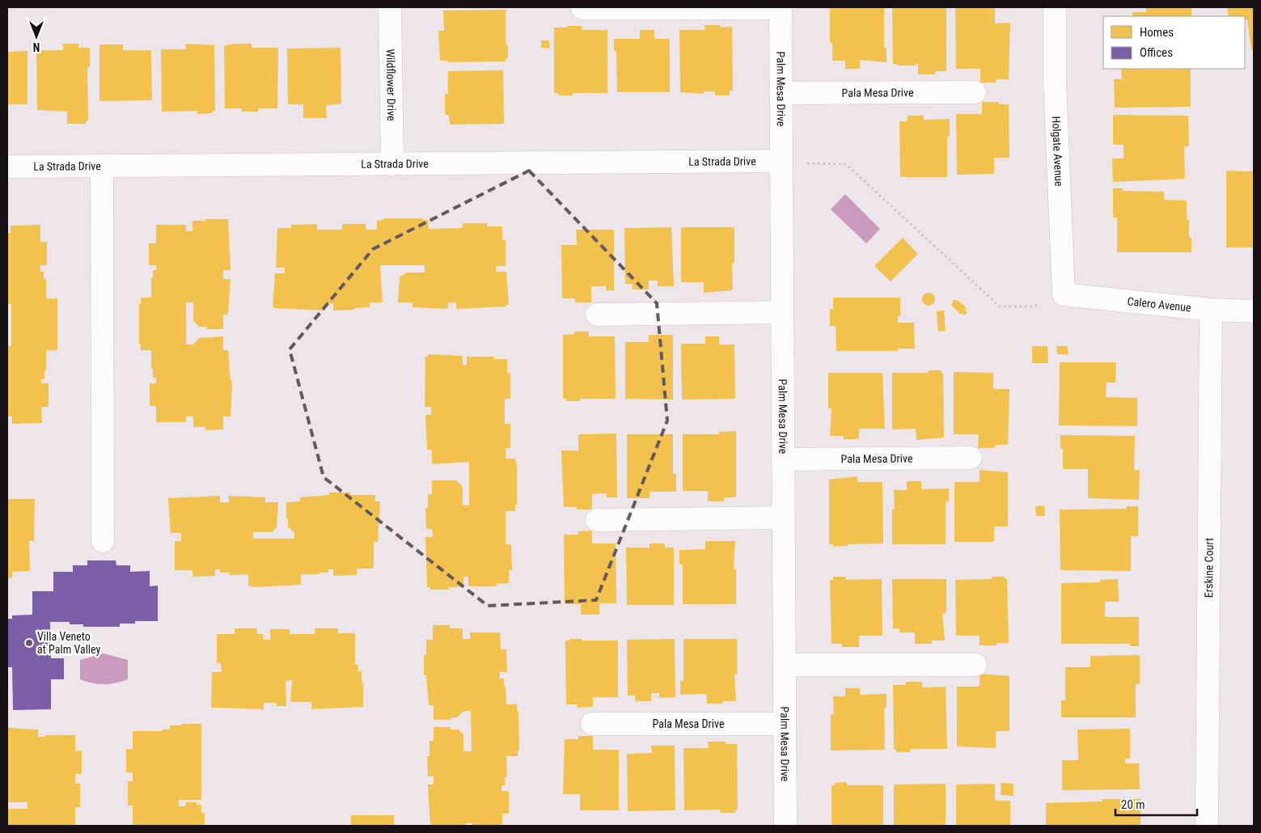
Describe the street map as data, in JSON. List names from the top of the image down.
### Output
{
  "streets": {
    "street": [
      "Wildflower Drive",
      "Palm Mesa Drive",
      "Pala Mesa Drive",
      "Holgate Avenue",
      "La Strada Drive",
      "Calero Avenue",
      "Erskine Court"
    ]
  },
  "crossings": [
    ["Wildflower Drive", "La Strada Drive"],
    ["Palm Mesa Drive", "Pala Mesa Drive"],
    ["Palm Mesa Drive", "La Strada Drive"],
    ["Holgate Avenue", "Calero Avenue"],
    ["Calero Avenue", "Erskine Court"]
  ],
  "places": ["Villa Veneto at Palm Valley"],
  "legend": ["Homes", "Offices"],
  "scale_bar": "20 m",
  "north": "bottom"
}
